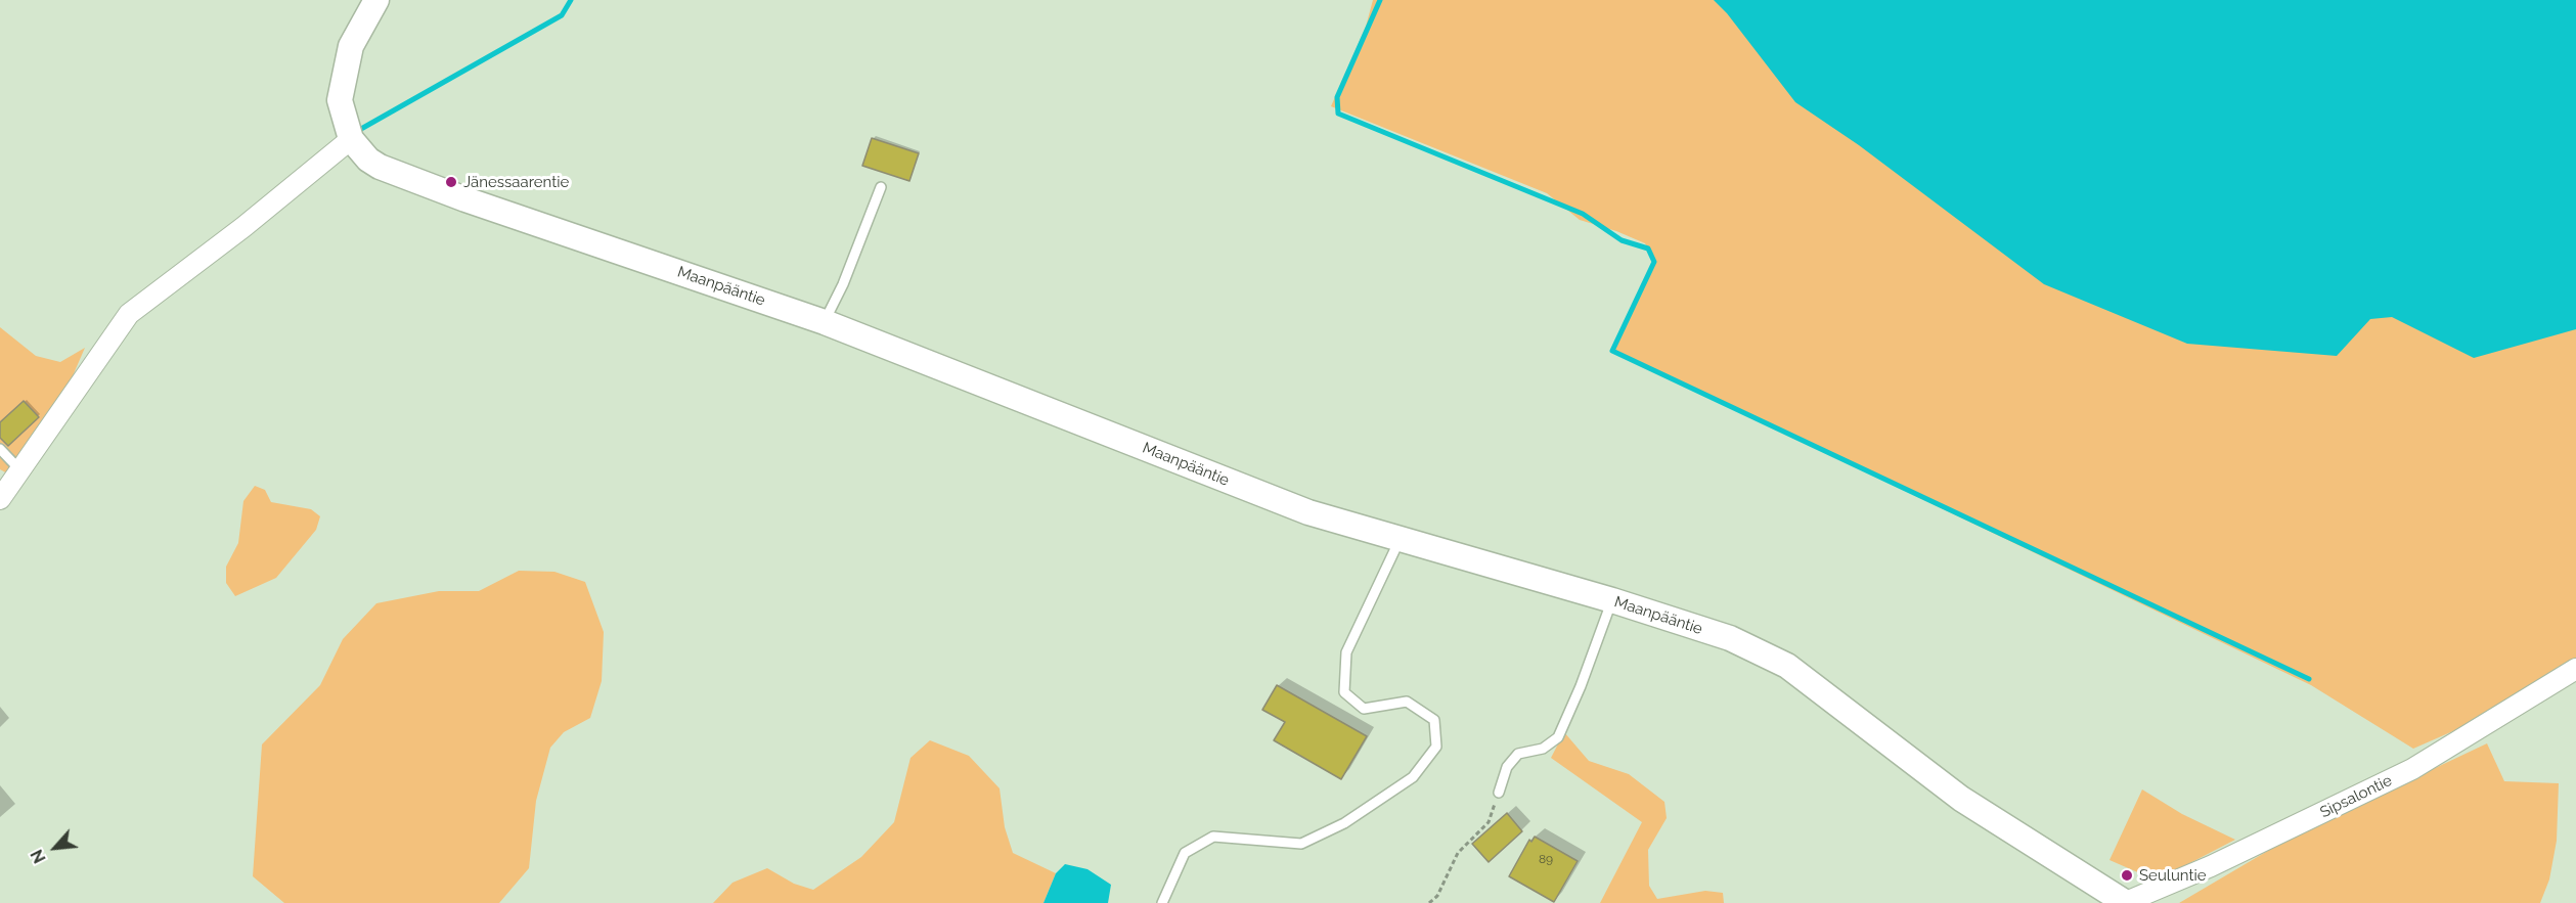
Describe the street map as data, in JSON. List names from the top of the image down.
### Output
{
  "streets": {
    "street": ["Maanpääntie", "Sipsalontie"]
  },
  "crossings": [
    ["Maanpääntie", "Sipsalontie"]
  ],
  "places": ["Jänessaarentie", "Seuluntie"],
  "house_numbers": ["89"],
  "north": "bottom left"
}
